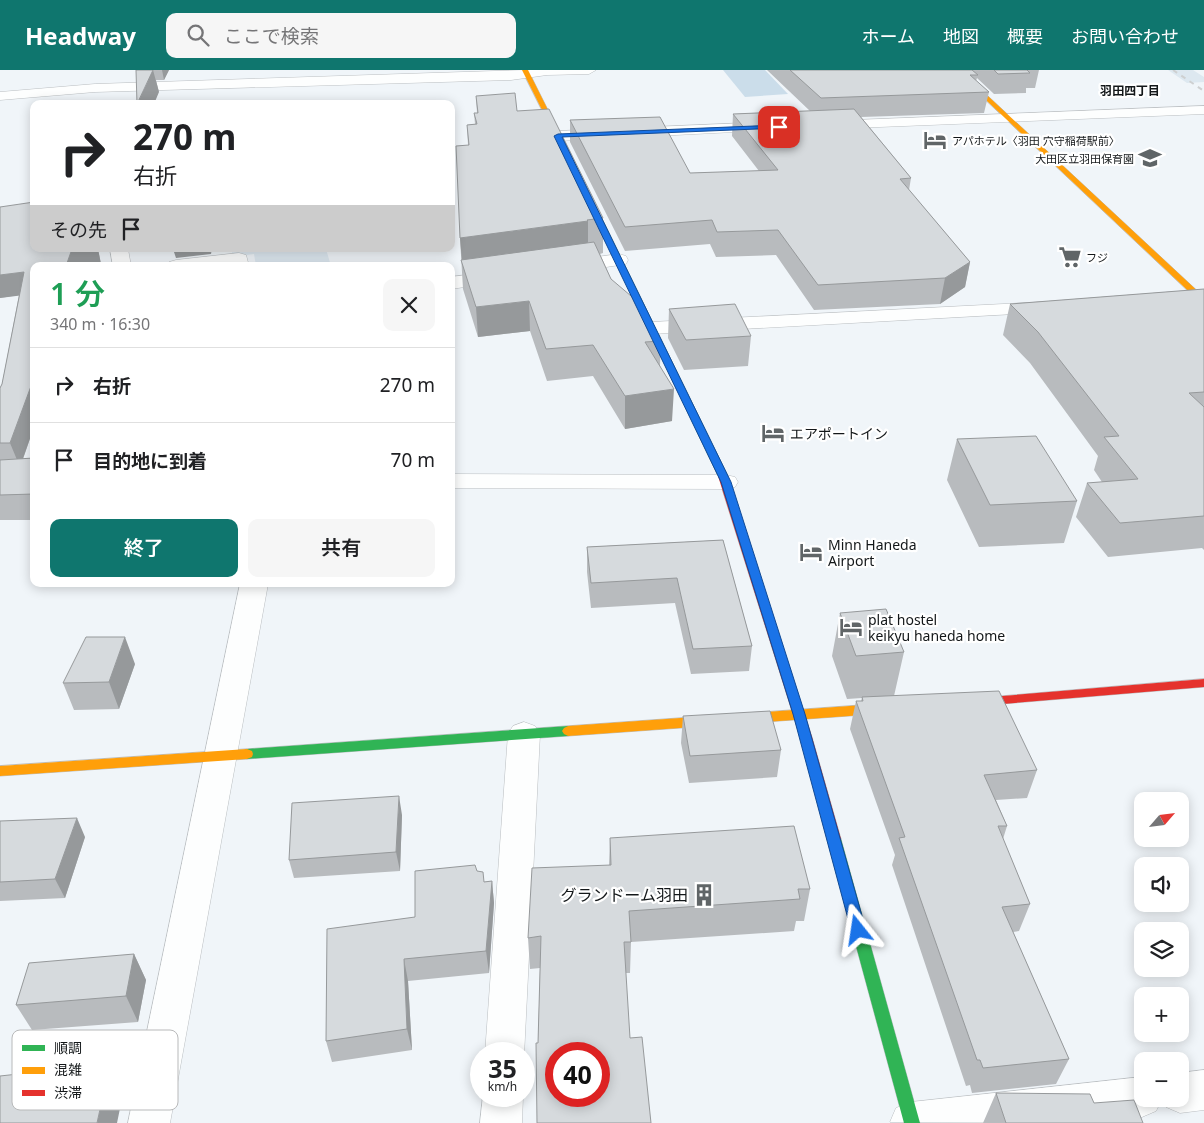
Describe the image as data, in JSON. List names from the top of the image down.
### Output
{
  "districts": ["羽田四丁目"],
  "places": {
    "hotel": [
      "アパホテル〈羽田 穴守稲荷駅前〉",
      "エアポートイン",
      "Minn Haneda Airport",
      "plat hostel keikyu haneda home"
    ],
    "school or university": ["大田区立羽田保育園"],
    "supermarket": ["フジ"],
    "building": ["グランドーム羽田"]
  },
  "legend": ["順調", "混雑", "渋滞"],
  "north": "top right",
  "page": {
    "header": "Headway",
    "search": "ここで検索",
    "nav": [
      "ホーム",
      "地図",
      "概要",
      "お問い合わせ"
    ],
    "turn": ["270 m", "右折"],
    "then": "その先",
    "heading": ["1 分", "340 m · 16:30"],
    "list": [
      {
        "name": "右折",
        "value": "270 m"
      },
      {
        "name": "目的地に到着",
        "value": "70 m"
      }
    ],
    "buttons": ["終了", "共有"],
    "map_buttons": ["+", "−"],
    "speed": "35 km/h",
    "limit": "40"
  }
}
